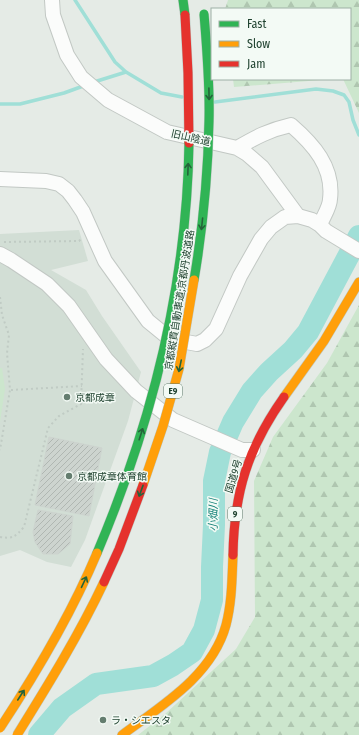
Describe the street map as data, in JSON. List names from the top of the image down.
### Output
{
  "streets": {
    "highway": [
      "京都縦貫自動車道;京都丹波道路",
      "E9",
      "国道9号",
      "9"
    ],
    "street": ["旧山陰道"]
  },
  "water": ["小畑川"],
  "places": ["京都成章", "京都成章体育館", "ラ・シエスタ"],
  "legend": ["Fast", "Slow", "Jam"]
}
